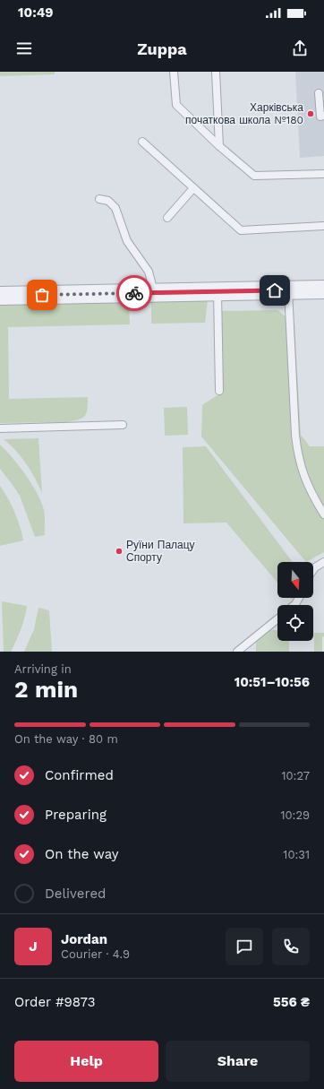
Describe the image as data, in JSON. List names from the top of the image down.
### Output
{
  "places": ["Харківська початкова школа №180", "Руїни Палацу Спорту"],
  "north": "bottom",
  "page": {
    "status": "10:49",
    "header": "Zuppa",
    "heading": ["2 min", "Arriving in", "10:51–10:56"],
    "panel": [
      "Jordan",
      "Courier · 4.9",
      "Order #9873",
      "556 ₴"
    ],
    "bar": "On the way · 80 m",
    "list": [
      ["Confirmed", "10:27"],
      ["Preparing", "10:29"],
      ["On the way", "10:31"],
      "Delivered"
    ],
    "round": "J",
    "buttons": ["Help", "Share"]
  }
}
